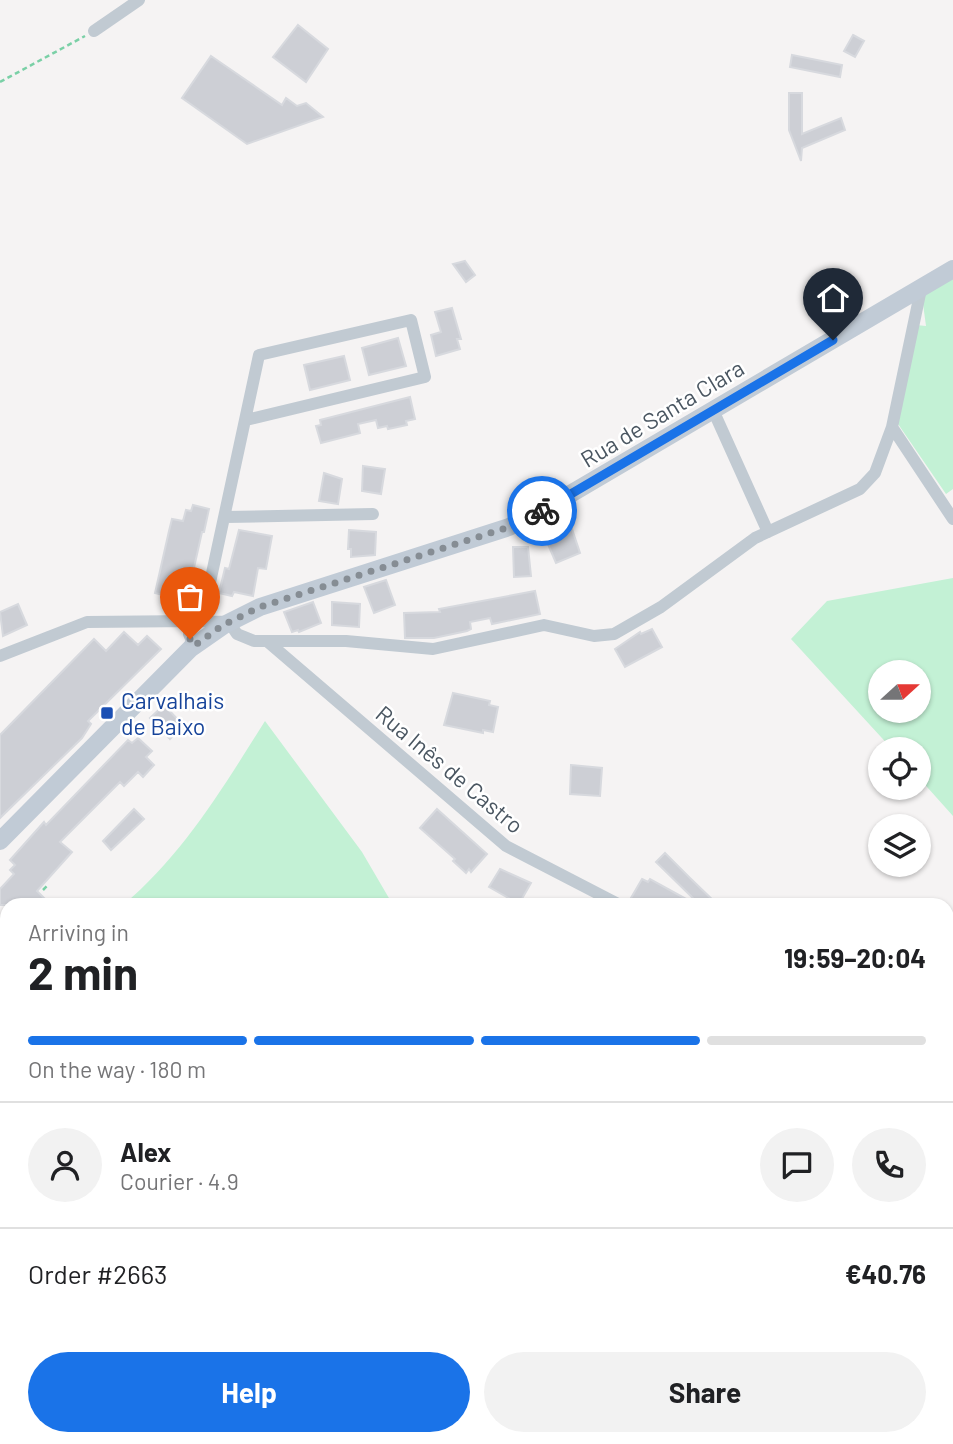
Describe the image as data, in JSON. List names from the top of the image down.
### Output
{
  "streets": {
    "street": ["Rua de Santa Clara", "Rua Inês de Castro"]
  },
  "places": {
    "transit": ["Carvalhais de Baixo"]
  },
  "north": "right",
  "page": {
    "heading": ["2 min", "Arriving in", "19:59–20:04"],
    "panel": [
      "Alex",
      "Courier · 4.9",
      "Order #2663",
      "€40.76"
    ],
    "bar": "On the way · 180 m",
    "buttons": ["Help", "Share"]
  }
}
